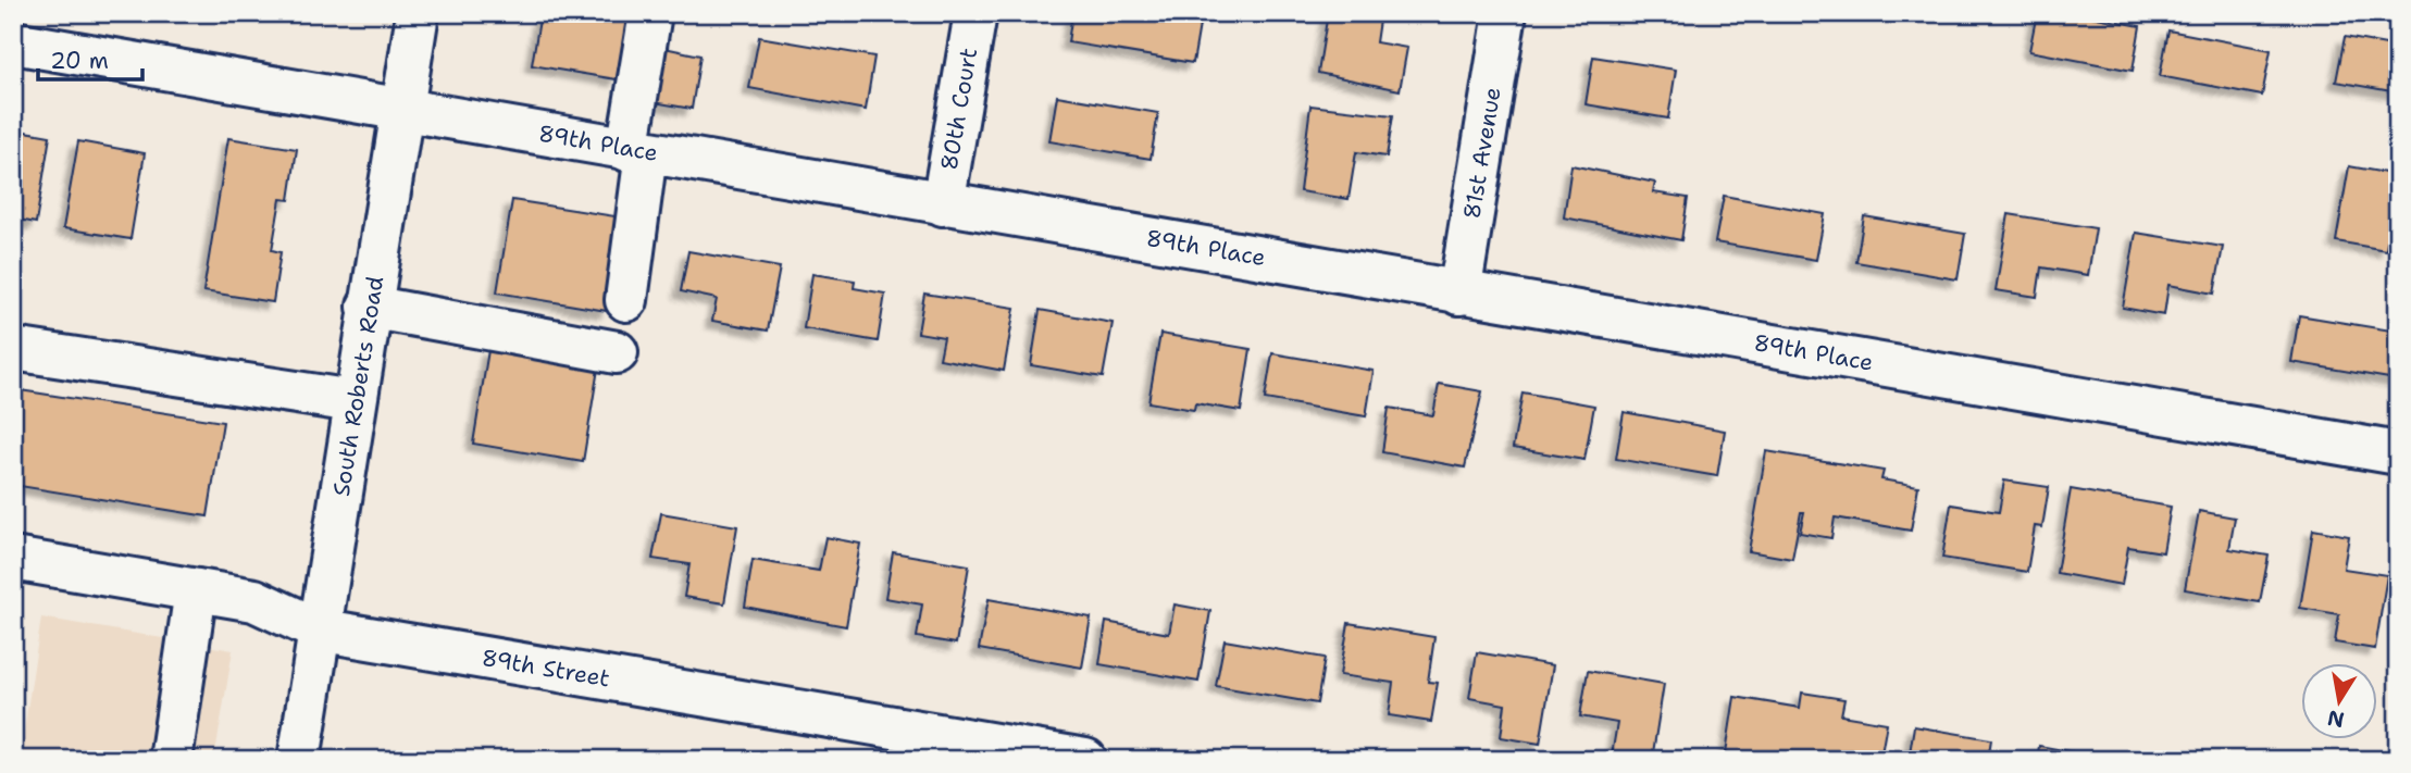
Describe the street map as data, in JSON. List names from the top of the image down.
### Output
{
  "streets": {
    "street": [
      "80th Court",
      "89th Place",
      "81st Avenue",
      "South Roberts Road",
      "89th Street"
    ]
  },
  "crossings": [
    ["80th Court", "89th Place"],
    ["89th Place", "81st Avenue"],
    ["89th Place", "South Roberts Road"],
    ["South Roberts Road", "89th Street"]
  ],
  "scale_bar": "20 m",
  "north": "bottom"
}
